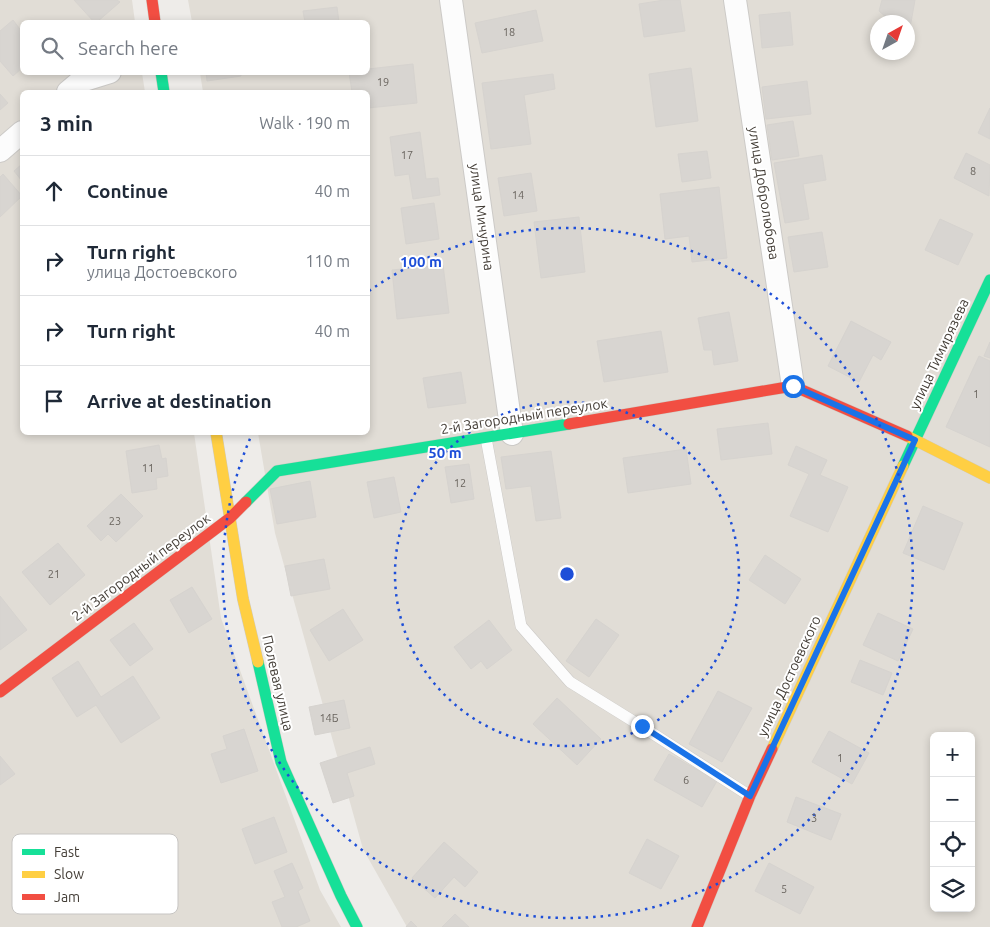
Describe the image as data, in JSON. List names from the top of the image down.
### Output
{
  "streets": {
    "street": [
      "улица Добролюбова",
      "улица Мичурина",
      "улица Тимирязева",
      "2-й Загородный переулок",
      "улица Достоевского",
      "Полевая улица"
    ]
  },
  "crossings": [
    ["улица Добролюбова", "2-й Загородный переулок"],
    ["улица Мичурина", "2-й Загородный переулок"],
    ["улица Тимирязева", "улица Достоевского"],
    ["2-й Загородный переулок", "Полевая улица"]
  ],
  "house_numbers": [
    "18",
    "19",
    "17",
    "8",
    "14",
    "1",
    "11",
    "12",
    "23",
    "21",
    "14Б",
    "1",
    "6",
    "3",
    "5"
  ],
  "legend": ["Fast", "Slow", "Jam"],
  "north": "top right",
  "page": {
    "search": "Search here",
    "heading": ["3 min", "Walk · 190 m"],
    "list": [
      ["Continue", "40 m"],
      ["Turn right", "улица Достоевского", "110 m"],
      ["Turn right", "40 m"],
      "Arrive at destination"
    ],
    "map_buttons": ["+", "−"]
  },
  "rings": ["100 m", "50 m"]
}
